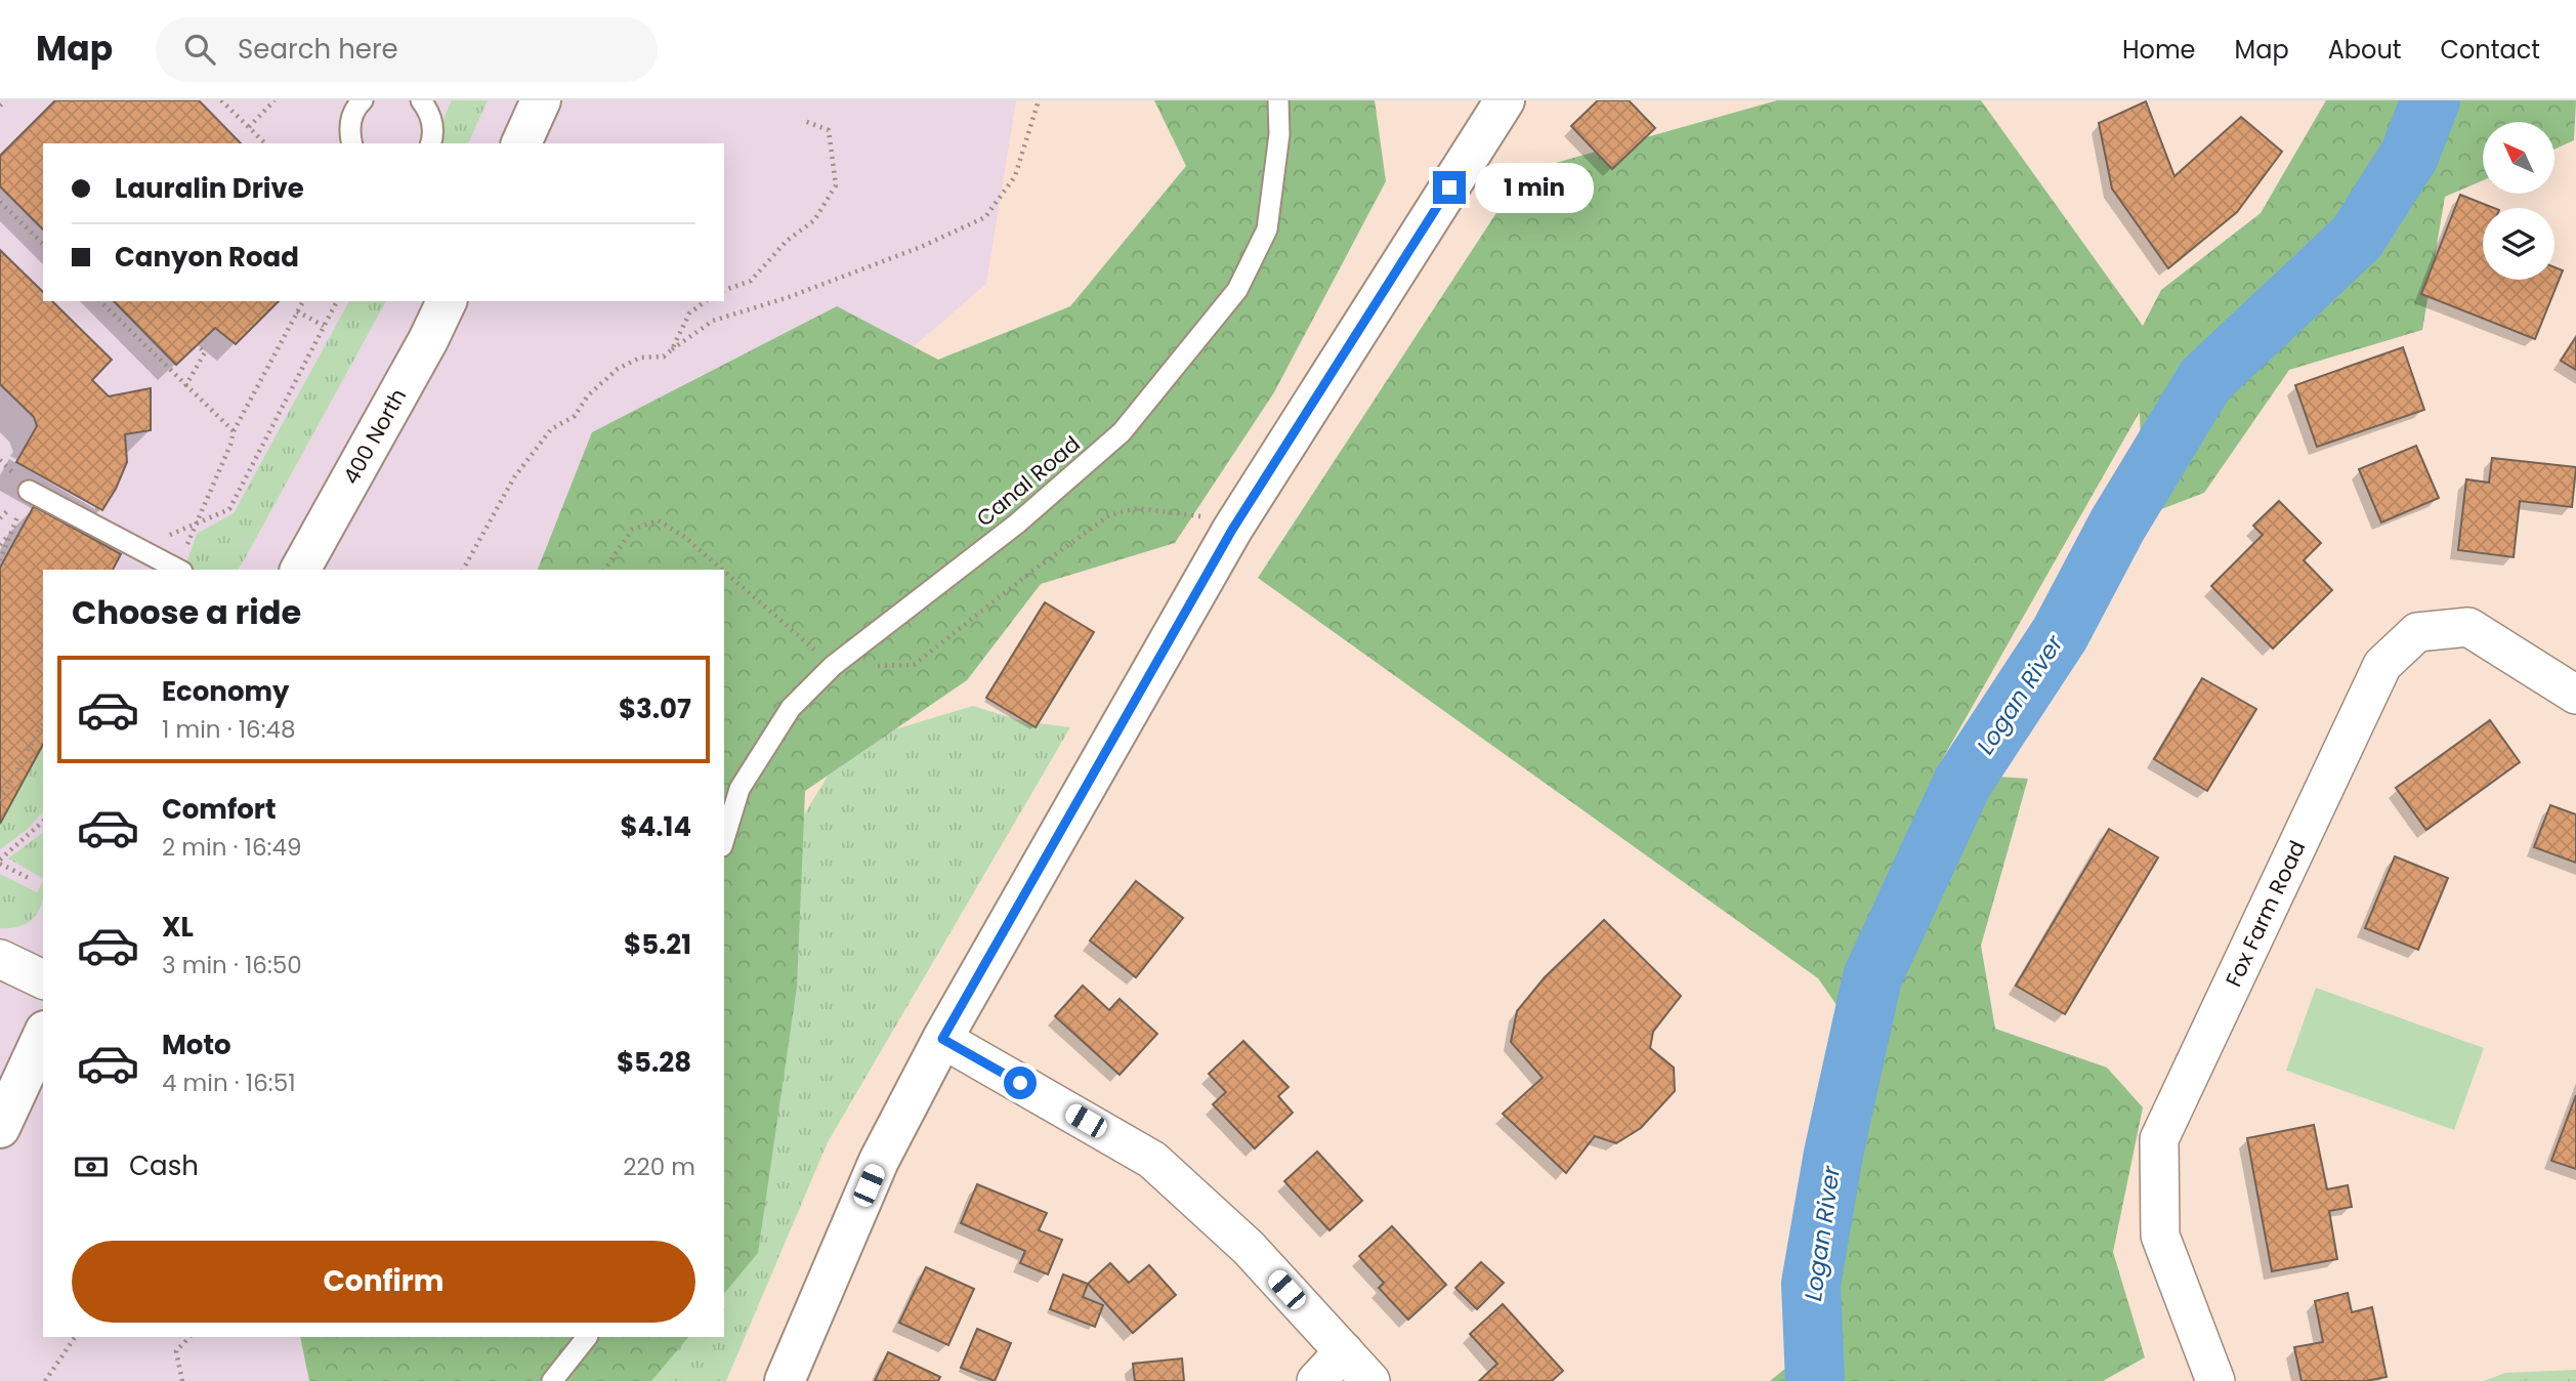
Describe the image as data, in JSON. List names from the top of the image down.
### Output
{
  "streets": {
    "street": ["400 North", "Fox Farm Road"],
    "lane": ["Canal Road"]
  },
  "water": ["Logan River"],
  "north": "top left",
  "page": {
    "header": "Map",
    "search": "Search here",
    "nav": [
      "Home",
      "Map",
      "About",
      "Contact"
    ],
    "banner": ["Lauralin Drive", "Canyon Road"],
    "bubble": "1 min",
    "heading": "Choose a ride",
    "list": [
      {
        "name": "Economy",
        "note": "1 min · 16:48",
        "value": "$3.07"
      },
      {
        "name": "Comfort",
        "note": "2 min · 16:49",
        "value": "$4.14"
      },
      {
        "name": "XL",
        "note": "3 min · 16:50",
        "value": "$5.21"
      },
      {
        "name": "Moto",
        "note": "4 min · 16:51",
        "value": "$5.28"
      }
    ],
    "pay": ["Cash", "220 m"],
    "buttons": "Confirm"
  }
}
